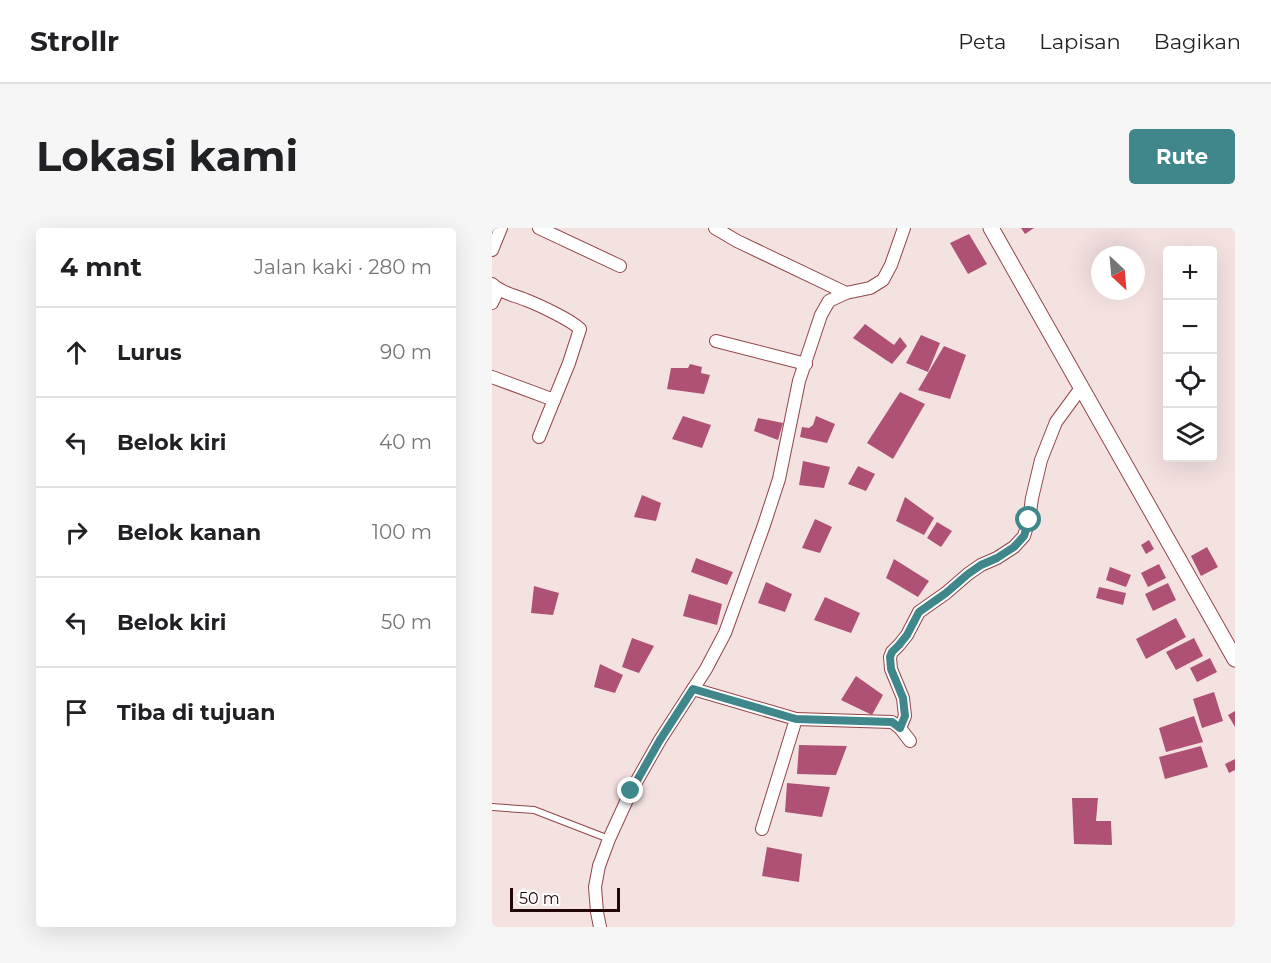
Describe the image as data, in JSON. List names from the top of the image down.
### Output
{
  "scale_bar": "50 m",
  "north": "bottom right",
  "page": {
    "header": "Strollr",
    "nav": ["Peta", "Lapisan", "Bagikan"],
    "buttons": "Rute",
    "title": "Lokasi kami",
    "heading": ["4 mnt", "Jalan kaki · 280 m"],
    "map_buttons": ["+", "−"],
    "list": [
      ["Lurus", "90 m"],
      ["Belok kiri", "40 m"],
      ["Belok kanan", "100 m"],
      ["Belok kiri", "50 m"],
      "Tiba di tujuan"
    ],
    "scale": "50 m"
  }
}
